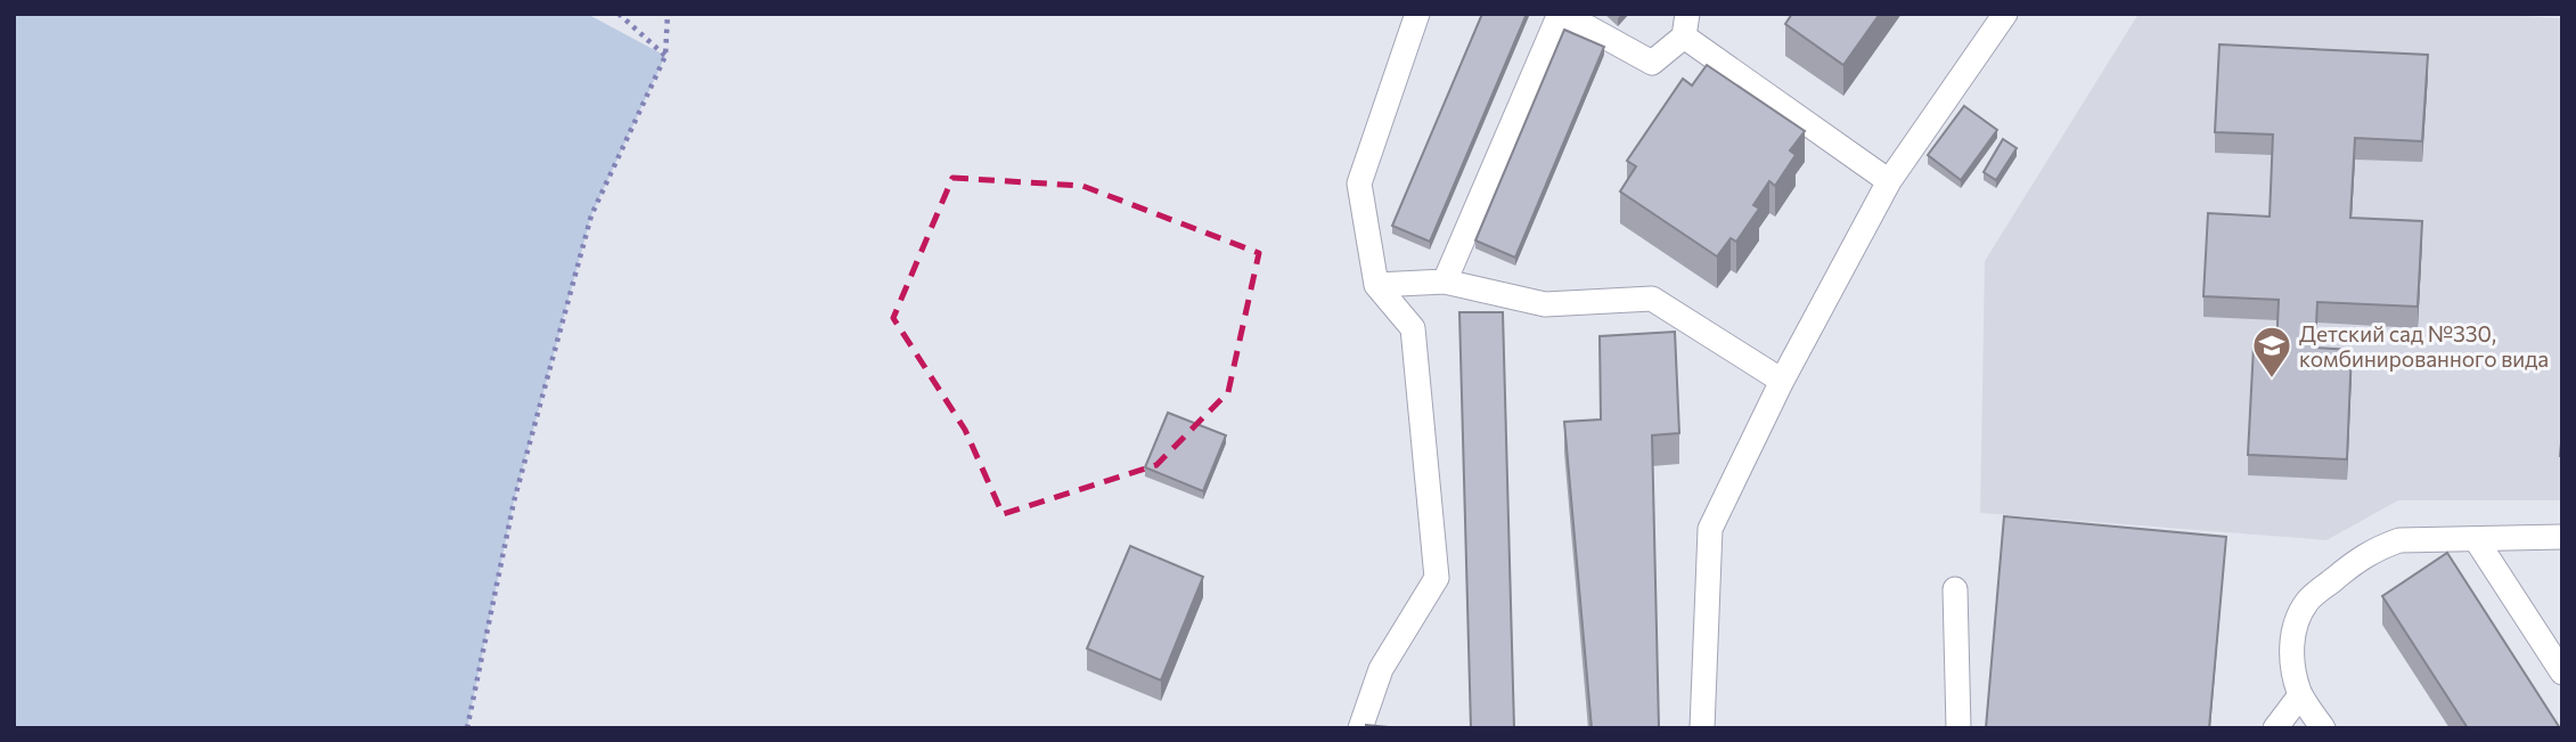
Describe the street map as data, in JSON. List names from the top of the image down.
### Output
{
  "places": {
    "school or university": ["Детский сад №330, комбинированного вида"]
  }
}
